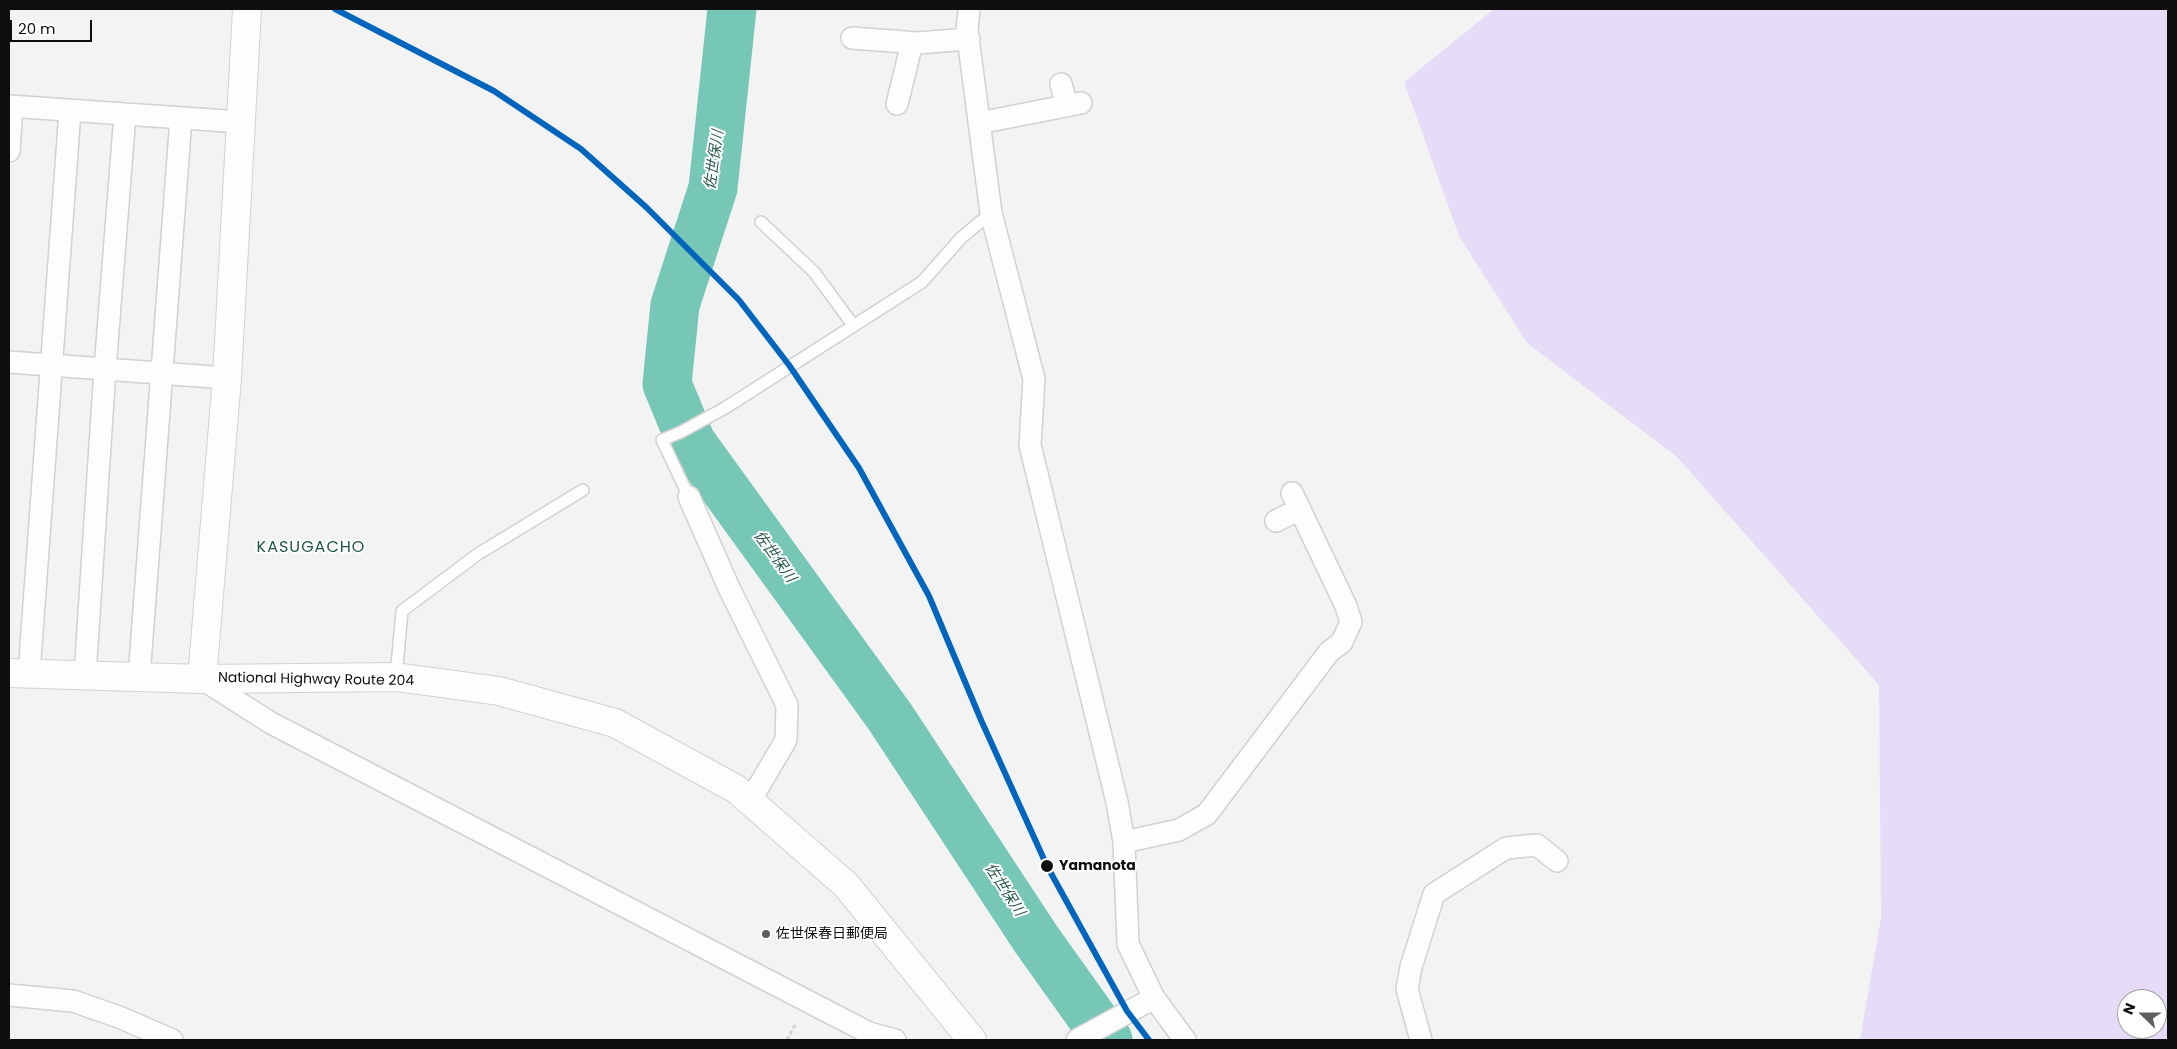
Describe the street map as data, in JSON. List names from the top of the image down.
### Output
{
  "streets": {
    "main road": ["National Highway Route 204"]
  },
  "districts": ["KASUGACHO"],
  "water": ["佐世保川"],
  "places": ["Yamanota", "佐世保春日郵便局"],
  "scale_bar": "20 m",
  "north": "left"
}
